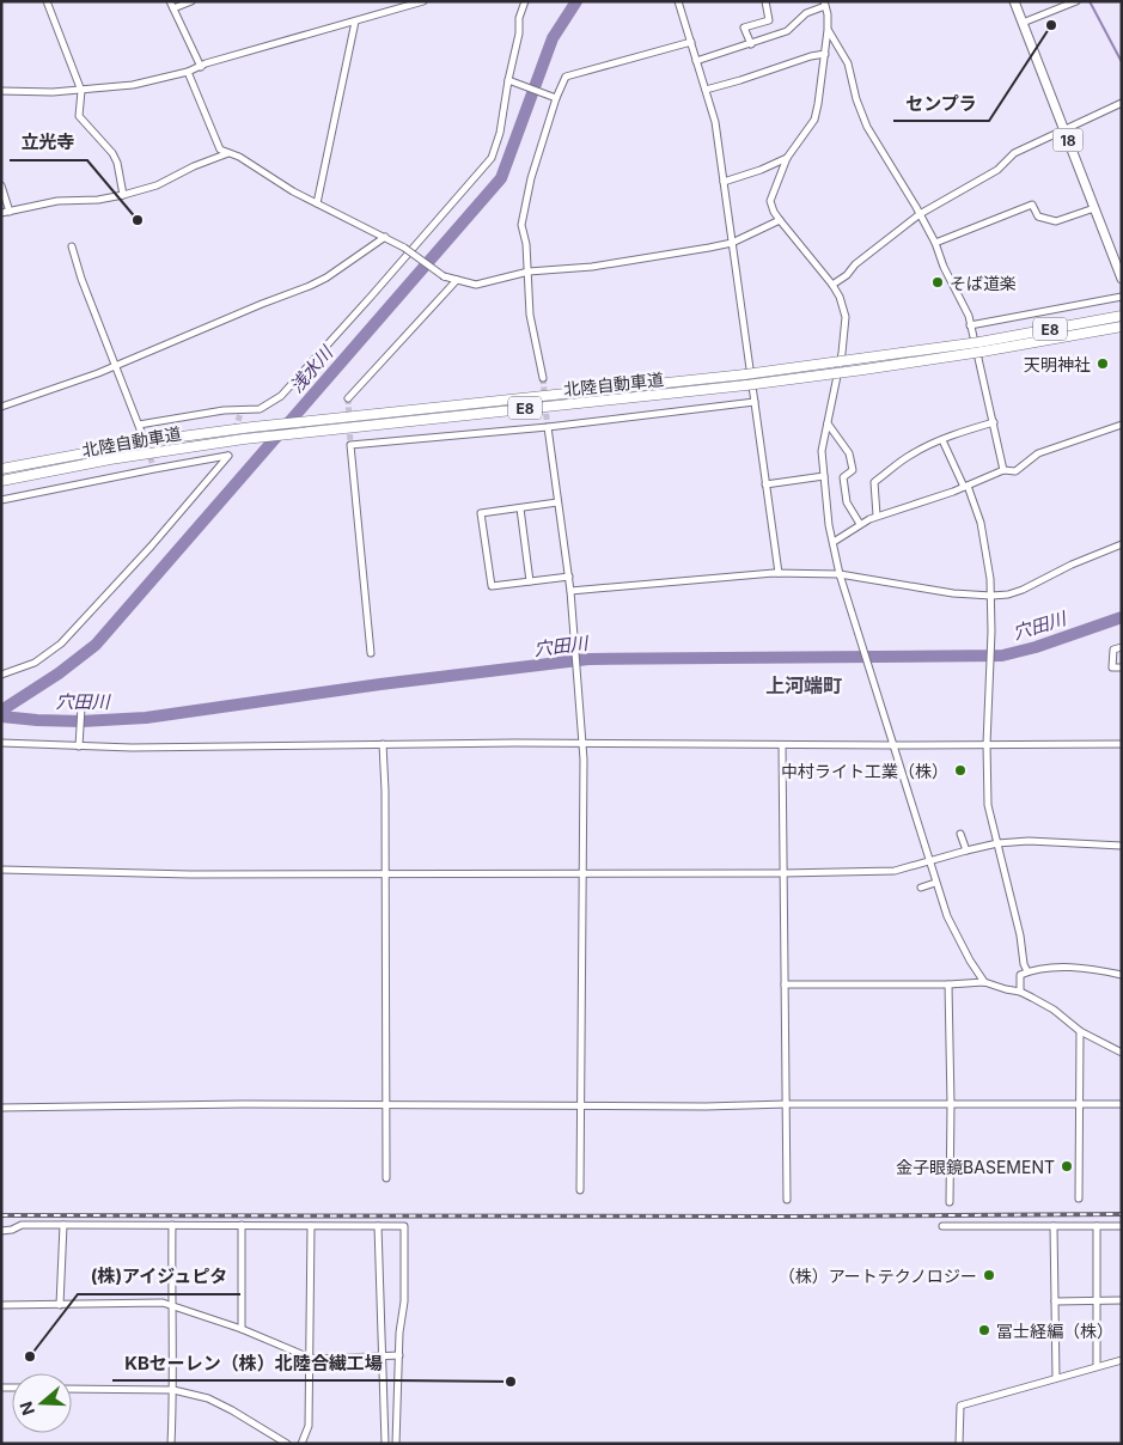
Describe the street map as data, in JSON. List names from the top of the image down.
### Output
{
  "streets": {
    "highway": ["E8", "北陸自動車道"],
    "main road": ["18"]
  },
  "districts": ["上河端町"],
  "water": ["浅水川", "穴田川"],
  "places": [
    "センプラ",
    "立光寺",
    "そば道楽",
    "天明神社",
    "中村ライト工業（株）",
    "金子眼鏡BASEMENT",
    "（株）アートテクノロジー",
    "冨士経編（株）",
    "(株)アイジュピタ",
    "KBセーレン（株）北陸合繊工場"
  ],
  "north": "left"
}
